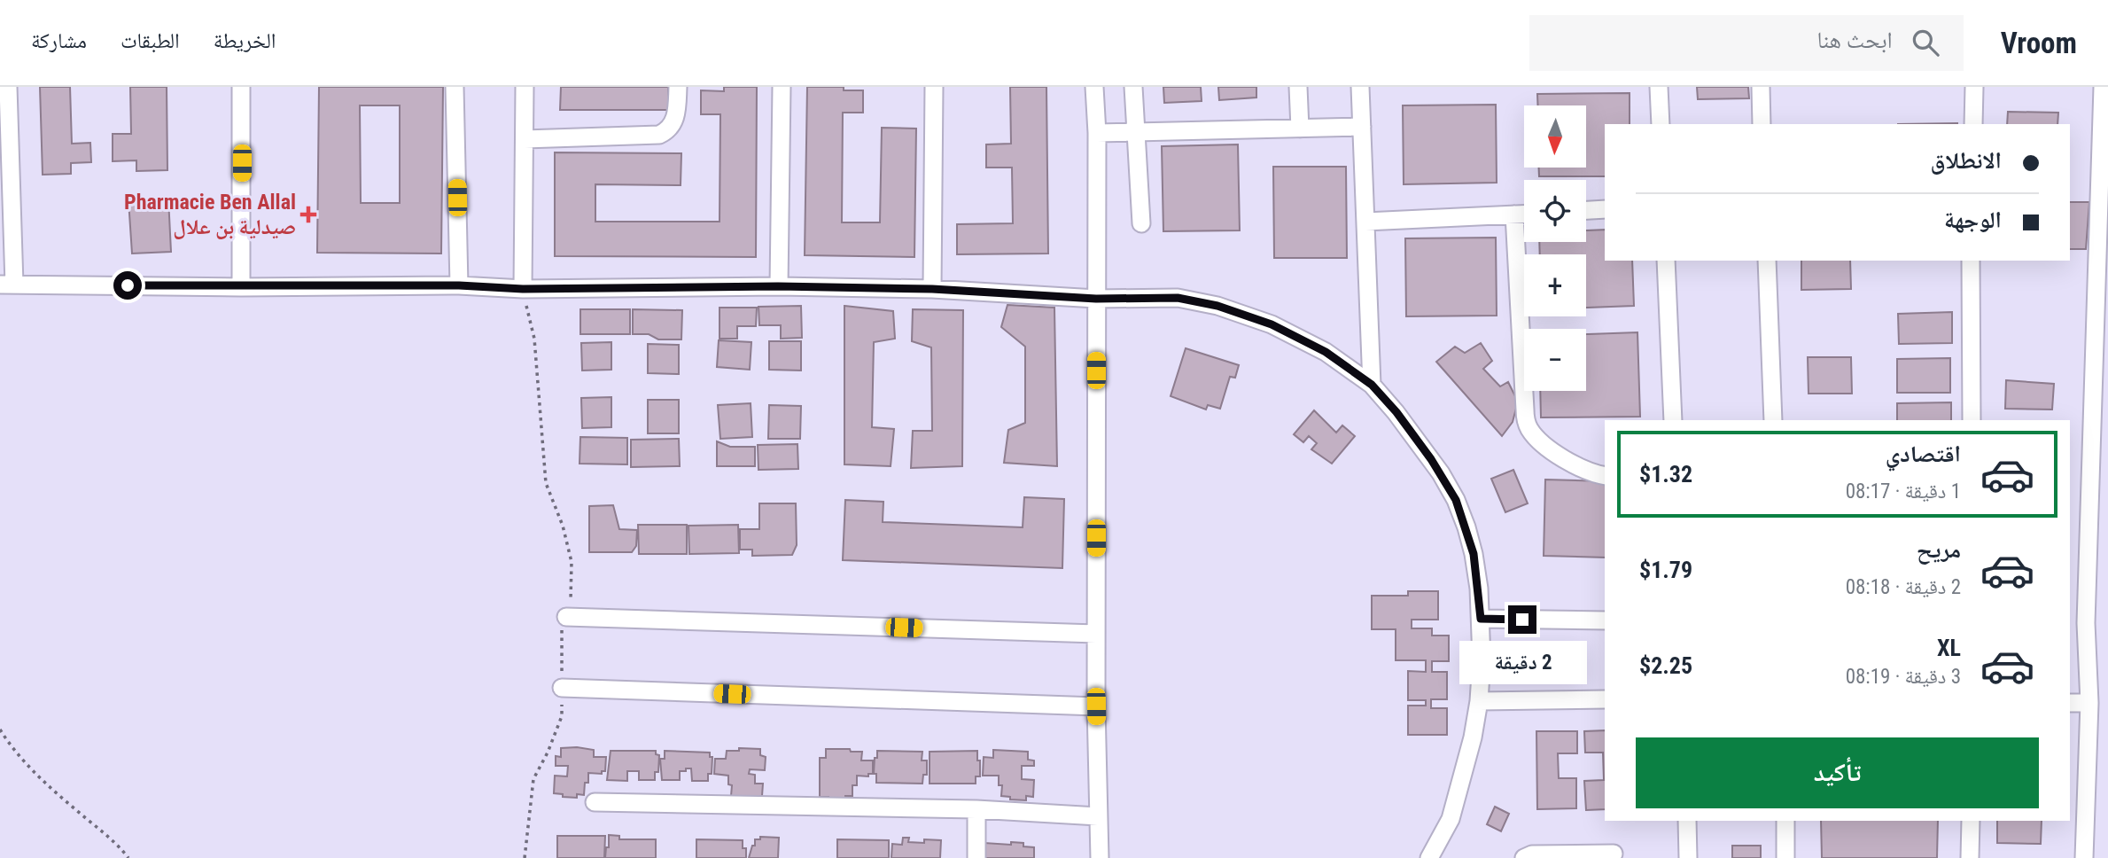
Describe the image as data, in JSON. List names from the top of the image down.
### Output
{
  "places": {
    "health": ["Pharmacie Ben Allal صيدلية بن علال"]
  },
  "north": "bottom",
  "page": {
    "header": "Vroom",
    "search": "ابحث هنا",
    "nav": ["الخريطة", "الطبقات", "مشاركة"],
    "map_buttons": ["+", "−"],
    "banner": ["الانطلاق", "الوجهة"],
    "list": [
      {
        "name": "اقتصادي",
        "note": "1 دقيقة · 08:17",
        "value": "$1.32"
      },
      {
        "name": "مريح",
        "note": "2 دقيقة · 08:18",
        "value": "$1.79"
      },
      {
        "name": "XL",
        "note": "3 دقيقة · 08:19",
        "value": "$2.25"
      }
    ],
    "bubble": "2 دقيقة",
    "buttons": "تأكيد"
  }
}
